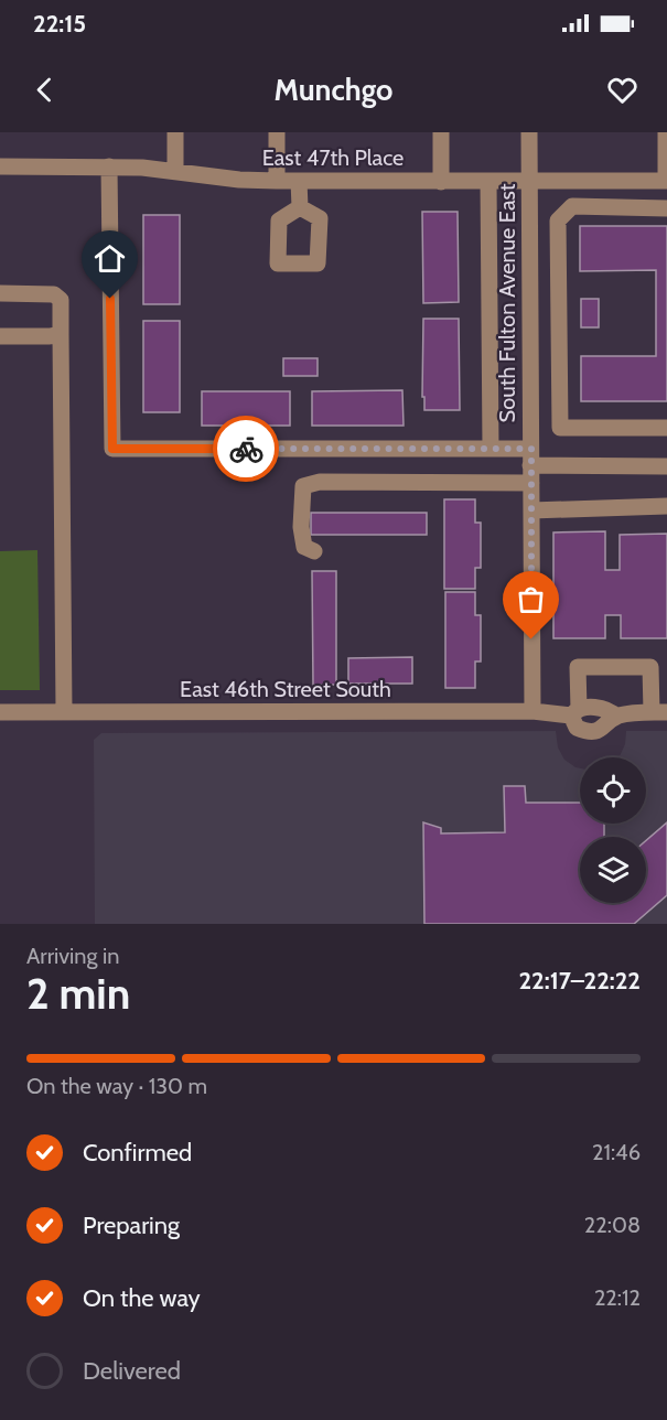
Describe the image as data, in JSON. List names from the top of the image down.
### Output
{
  "streets": {
    "street": ["East 47th Place", "South Fulton Avenue East", "East 46th Street South"]
  },
  "crossings": [
    ["East 47th Place", "South Fulton Avenue East"],
    ["South Fulton Avenue East", "East 46th Street South"]
  ],
  "page": {
    "status": "22:15",
    "header": "Munchgo",
    "heading": ["2 min", "Arriving in", "22:17–22:22"],
    "bar": "On the way · 130 m",
    "list": [
      ["Confirmed", "21:46"],
      ["Preparing", "22:08"],
      ["On the way", "22:12"],
      "Delivered"
    ]
  }
}
